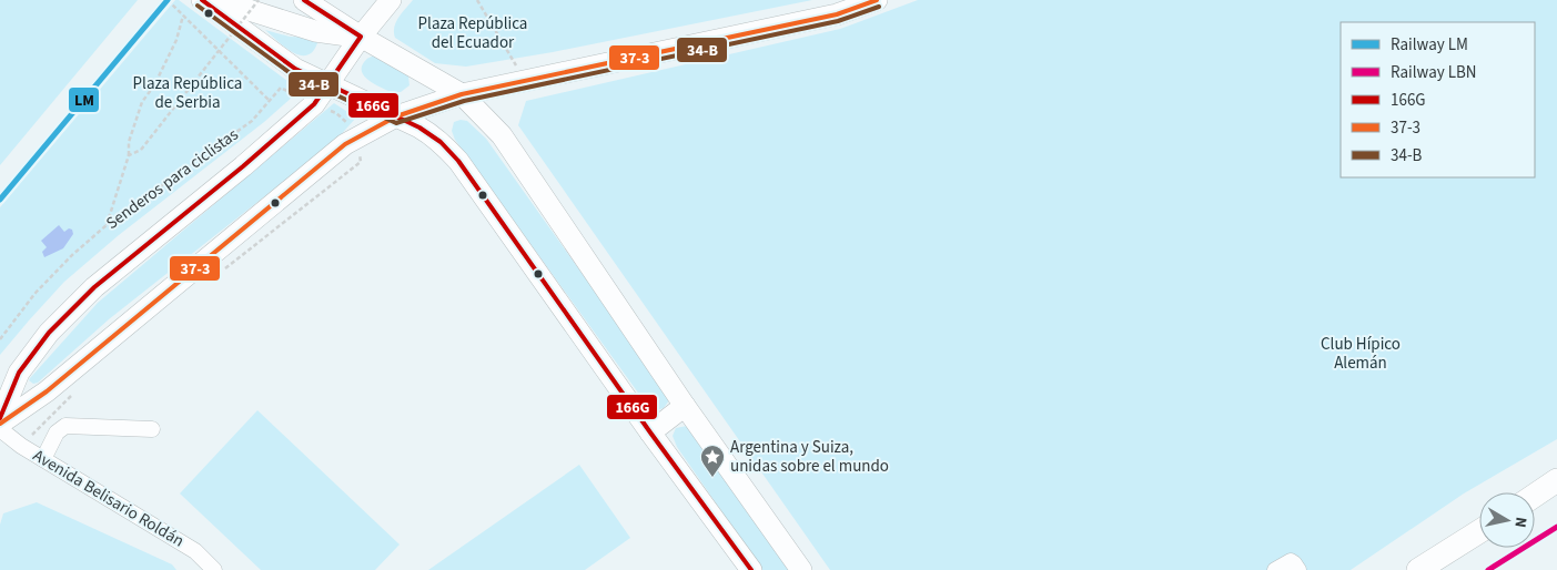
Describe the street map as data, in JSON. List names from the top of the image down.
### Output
{
  "streets": {
    "street": ["Avenida Belisario Roldán"],
    "path": ["Senderos para ciclistas"]
  },
  "parks": ["Plaza República del Ecuador", "Plaza República de Serbia", "Club Hípico Alemán"],
  "places": {
    "place": ["Argentina y Suiza, unidas sobre el mundo"]
  },
  "lines": [
    "rail line LM",
    "transit line 166G",
    "transit line 37-3",
    "transit line 34-B",
    "rail line LBN"
  ],
  "legend": [
    "Railway LM",
    "Railway LBN",
    "166G",
    "37-3",
    "34-B"
  ],
  "north": "right"
}
